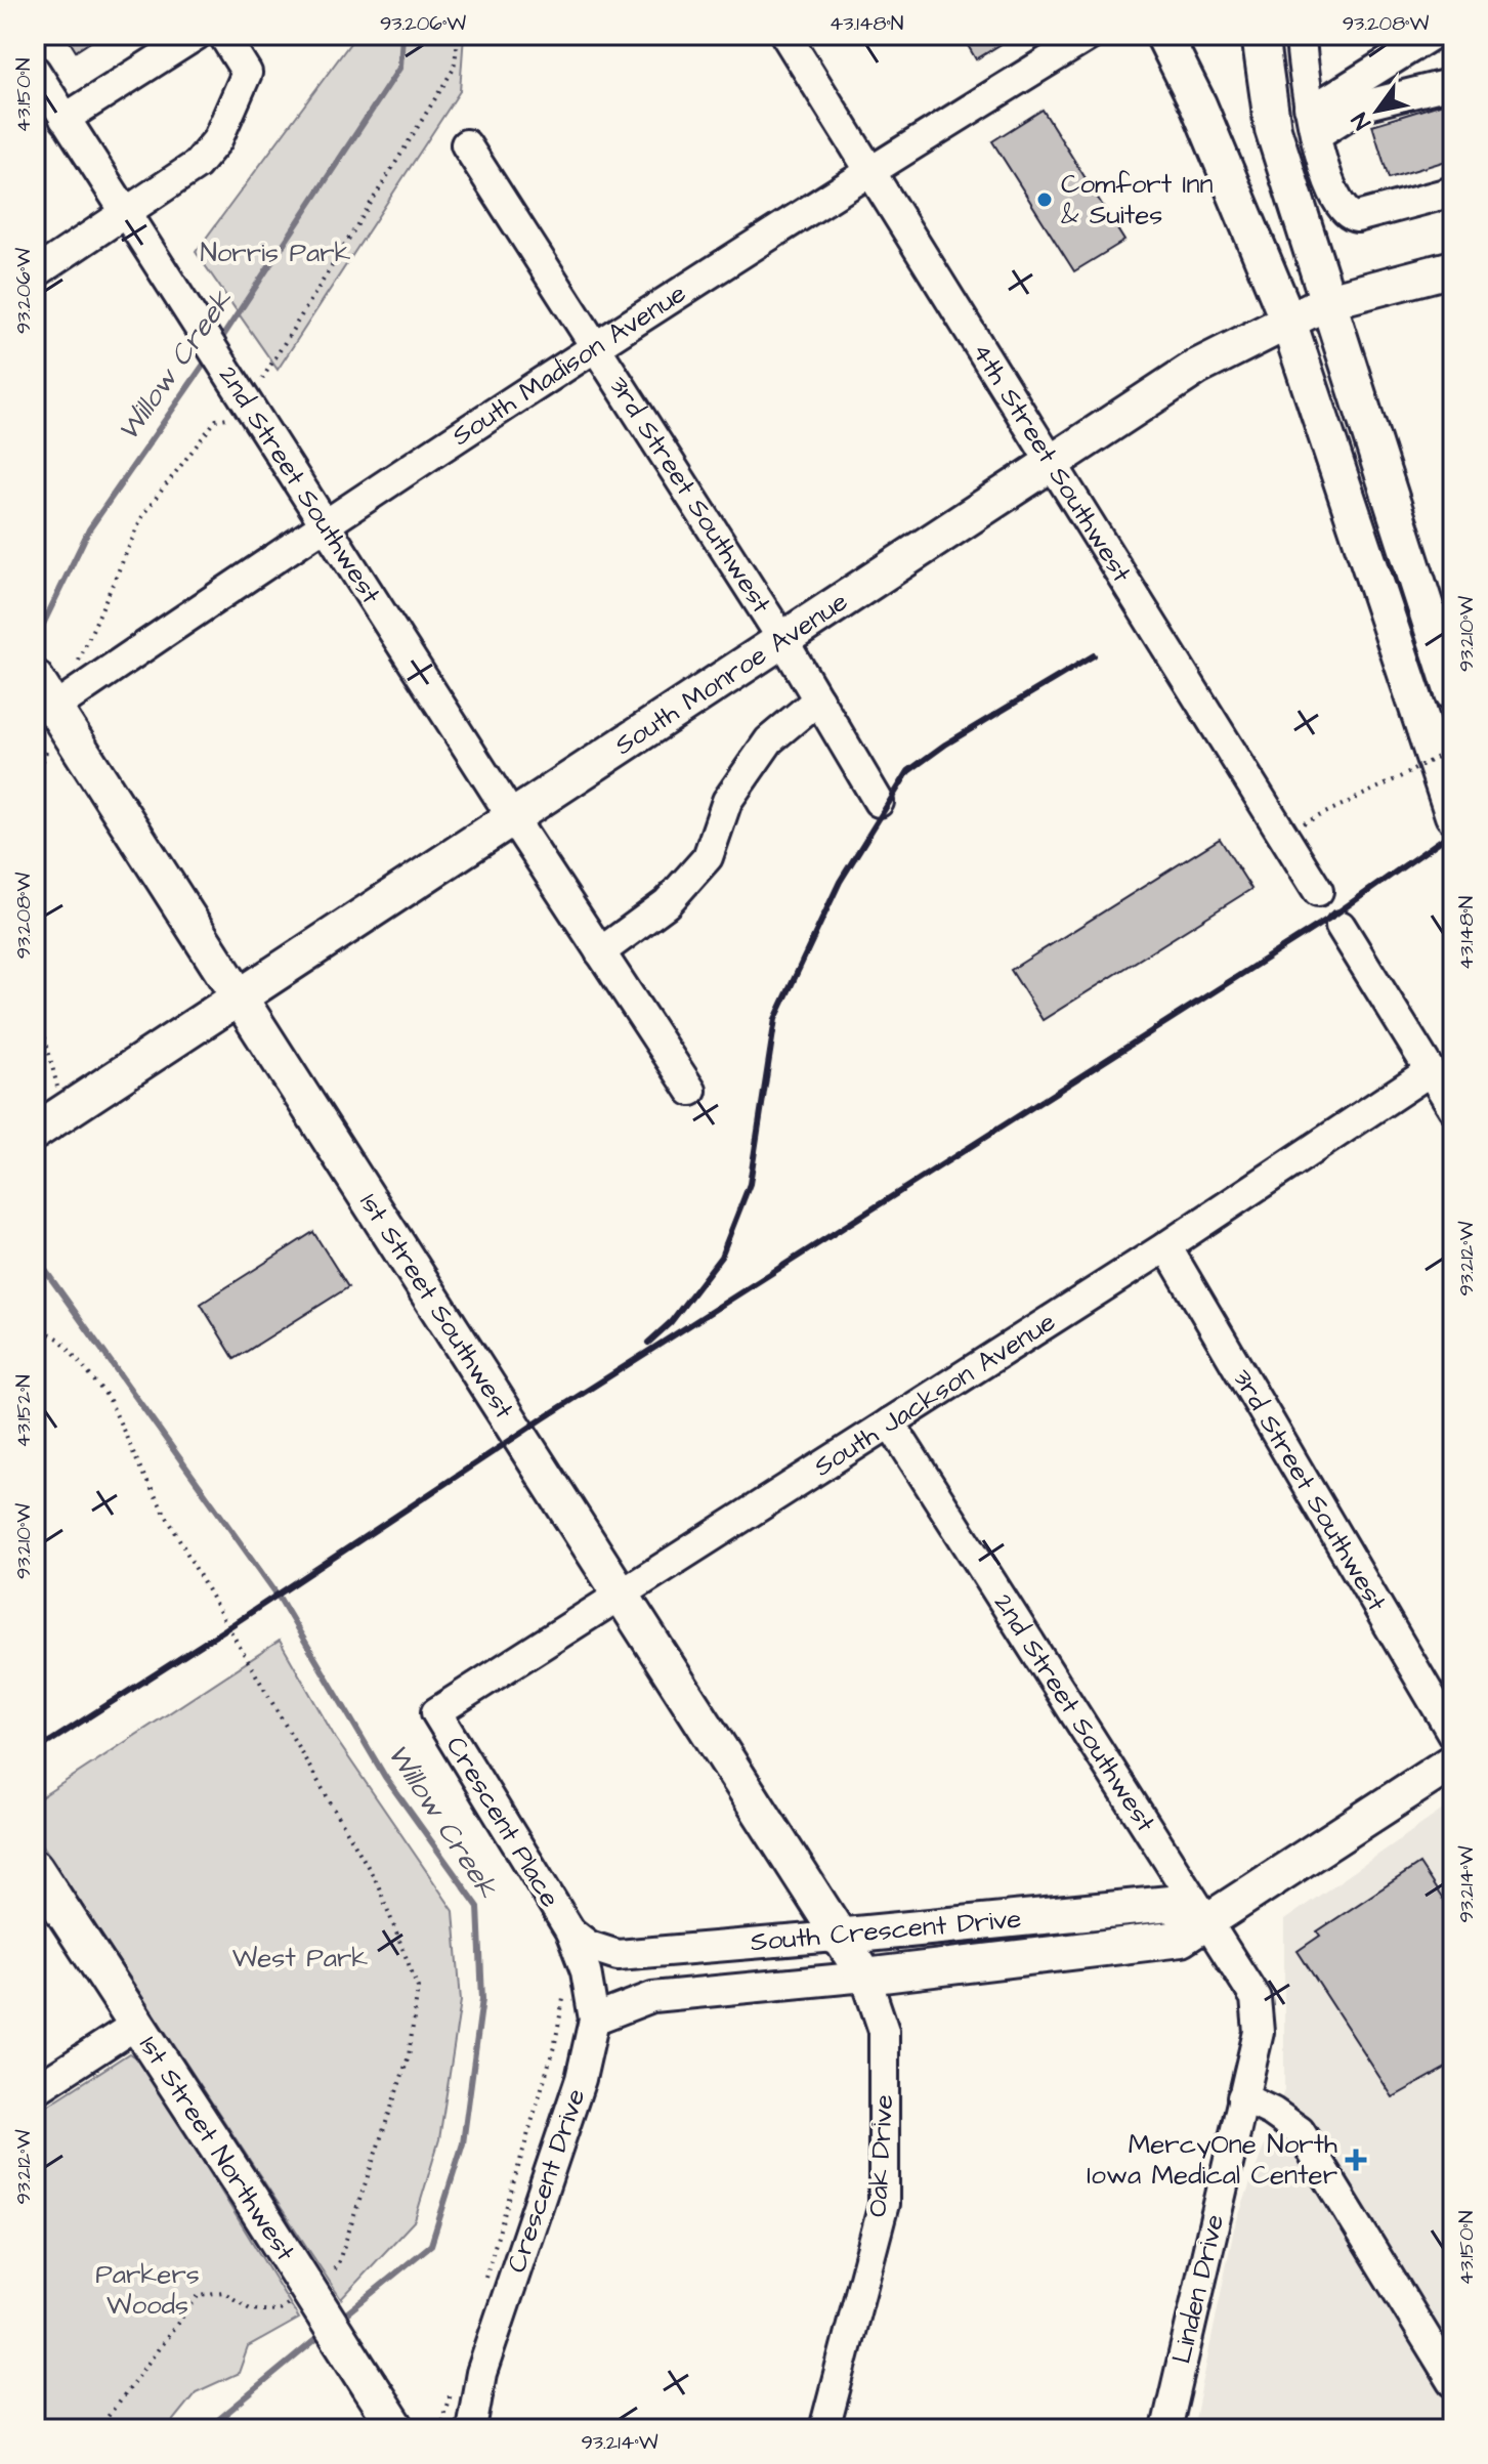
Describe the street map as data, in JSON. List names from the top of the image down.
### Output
{
  "streets": {
    "main road": [
      "South Monroe Avenue",
      "1st Street Southwest",
      "South Crescent Drive",
      "1st Street Northwest",
      "Oak Drive"
    ],
    "street": [
      "South Madison Avenue",
      "4th Street Southwest",
      "2nd Street Southwest",
      "3rd Street Southwest",
      "South Jackson Avenue",
      "Crescent Place",
      "Crescent Drive",
      "Linden Drive"
    ]
  },
  "crossings": [
    ["South Madison Avenue", "4th Street Southwest"],
    ["South Madison Avenue", "2nd Street Southwest"],
    ["South Madison Avenue", "3rd Street Southwest"],
    ["South Madison Avenue", "1st Street Southwest"],
    ["4th Street Southwest", "South Monroe Avenue"],
    ["2nd Street Southwest", "South Monroe Avenue"],
    ["2nd Street Southwest", "South Jackson Avenue"],
    ["2nd Street Southwest", "South Crescent Drive"],
    ["2nd Street Southwest", "Linden Drive"],
    ["3rd Street Southwest", "South Monroe Avenue"],
    ["3rd Street Southwest", "South Jackson Avenue"],
    ["South Monroe Avenue", "1st Street Southwest"],
    ["1st Street Southwest", "South Jackson Avenue"],
    ["1st Street Southwest", "South Crescent Drive"],
    ["1st Street Southwest", "Oak Drive"],
    ["South Jackson Avenue", "Crescent Place"],
    ["Crescent Place", "South Crescent Drive"],
    ["Crescent Place", "Crescent Drive"],
    ["South Crescent Drive", "Oak Drive"],
    ["South Crescent Drive", "Crescent Drive"],
    ["South Crescent Drive", "Linden Drive"]
  ],
  "water": ["Willow Creek"],
  "parks": ["Norris Park", "West Park", "Parkers Woods"],
  "places": {
    "other": ["Comfort Inn & Suites"],
    "health": ["MercyOne North Iowa Medical Center"]
  },
  "north": "bottom left",
  "coordinates": [
    "93.206°W",
    "43.148°N",
    "93.208°W",
    "43.150°N",
    "93.210°W",
    "93.212°W",
    "43.152°N",
    "93.214°W"
  ]
}
